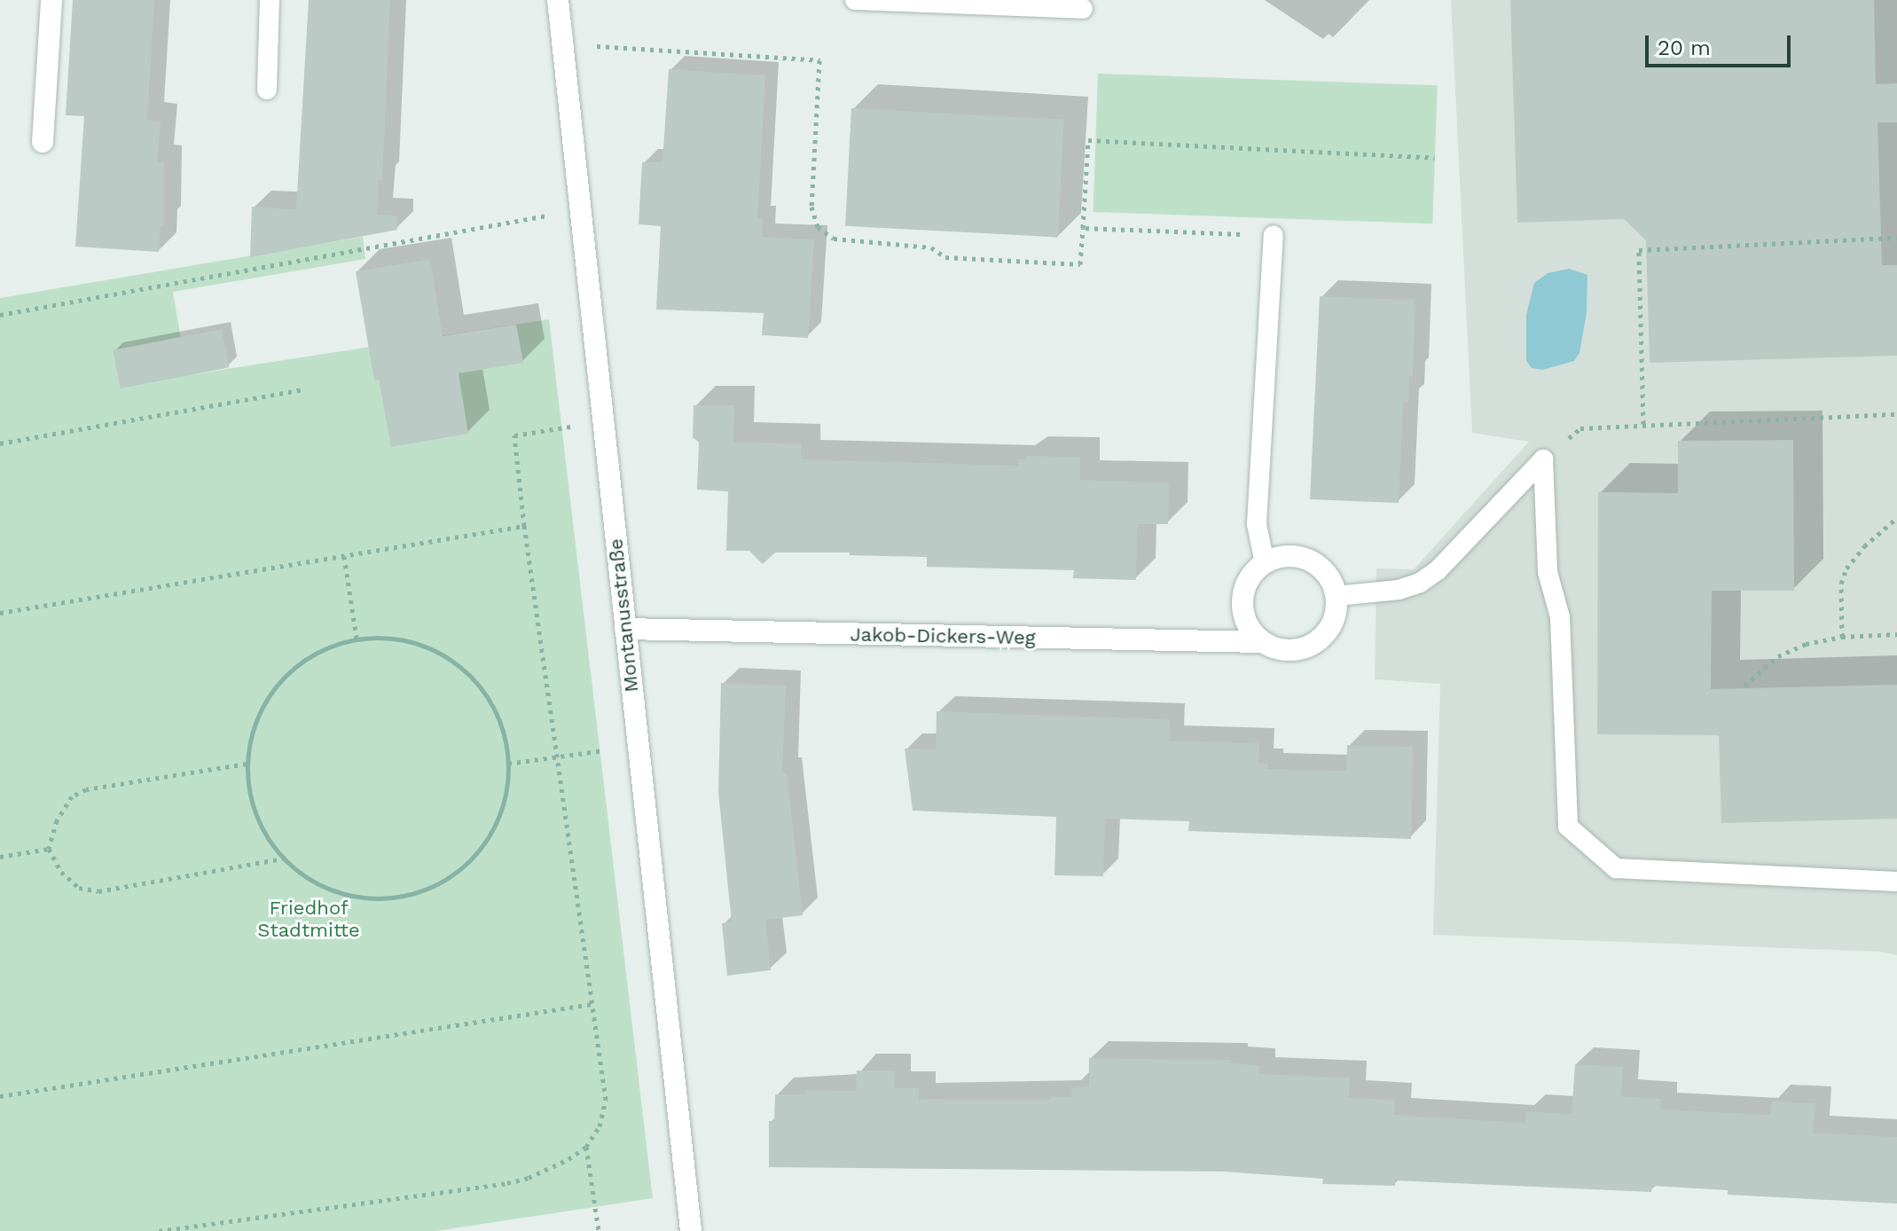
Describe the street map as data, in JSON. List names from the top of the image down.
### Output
{
  "streets": {
    "street": ["Montanusstraße", "Jakob-Dickers-Weg"]
  },
  "crossings": [
    ["Montanusstraße", "Jakob-Dickers-Weg"]
  ],
  "parks": ["Friedhof Stadtmitte"],
  "scale_bar": "20 m"
}
